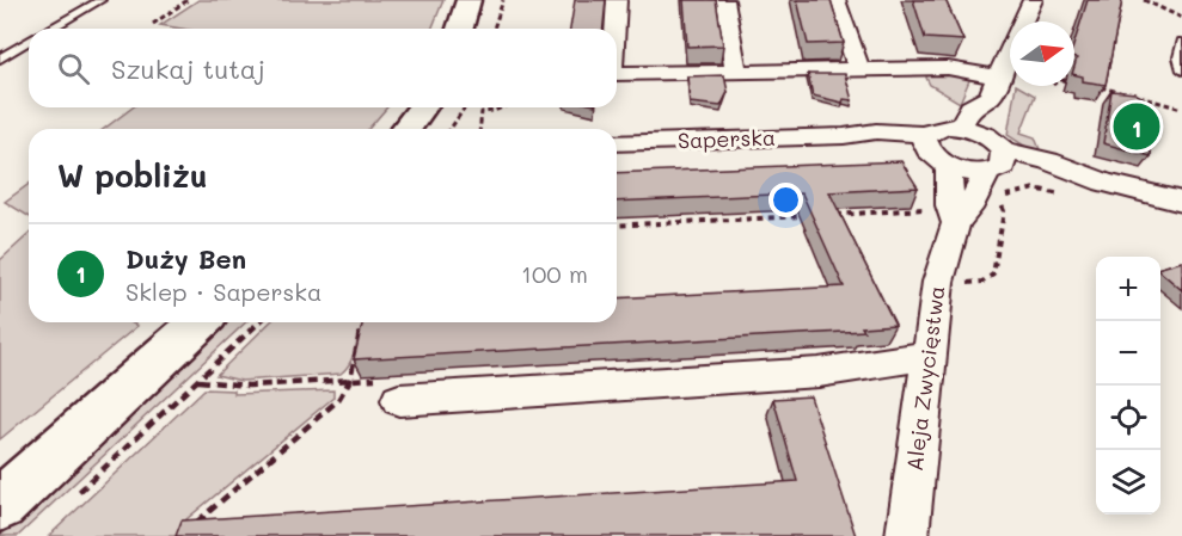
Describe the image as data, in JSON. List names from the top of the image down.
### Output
{
  "streets": {
    "street": ["Saperska", "Aleja Zwycięstwa"]
  },
  "crossings": [
    ["Saperska", "Aleja Zwycięstwa"]
  ],
  "north": "right",
  "page": {
    "search": "Szukaj tutaj",
    "pins": "1",
    "heading": "W pobliżu",
    "list": [
      {
        "mark": "1",
        "name": "Duży Ben",
        "note": "Sklep · Saperska",
        "value": "100 m"
      }
    ],
    "map_buttons": ["+", "−"]
  }
}
